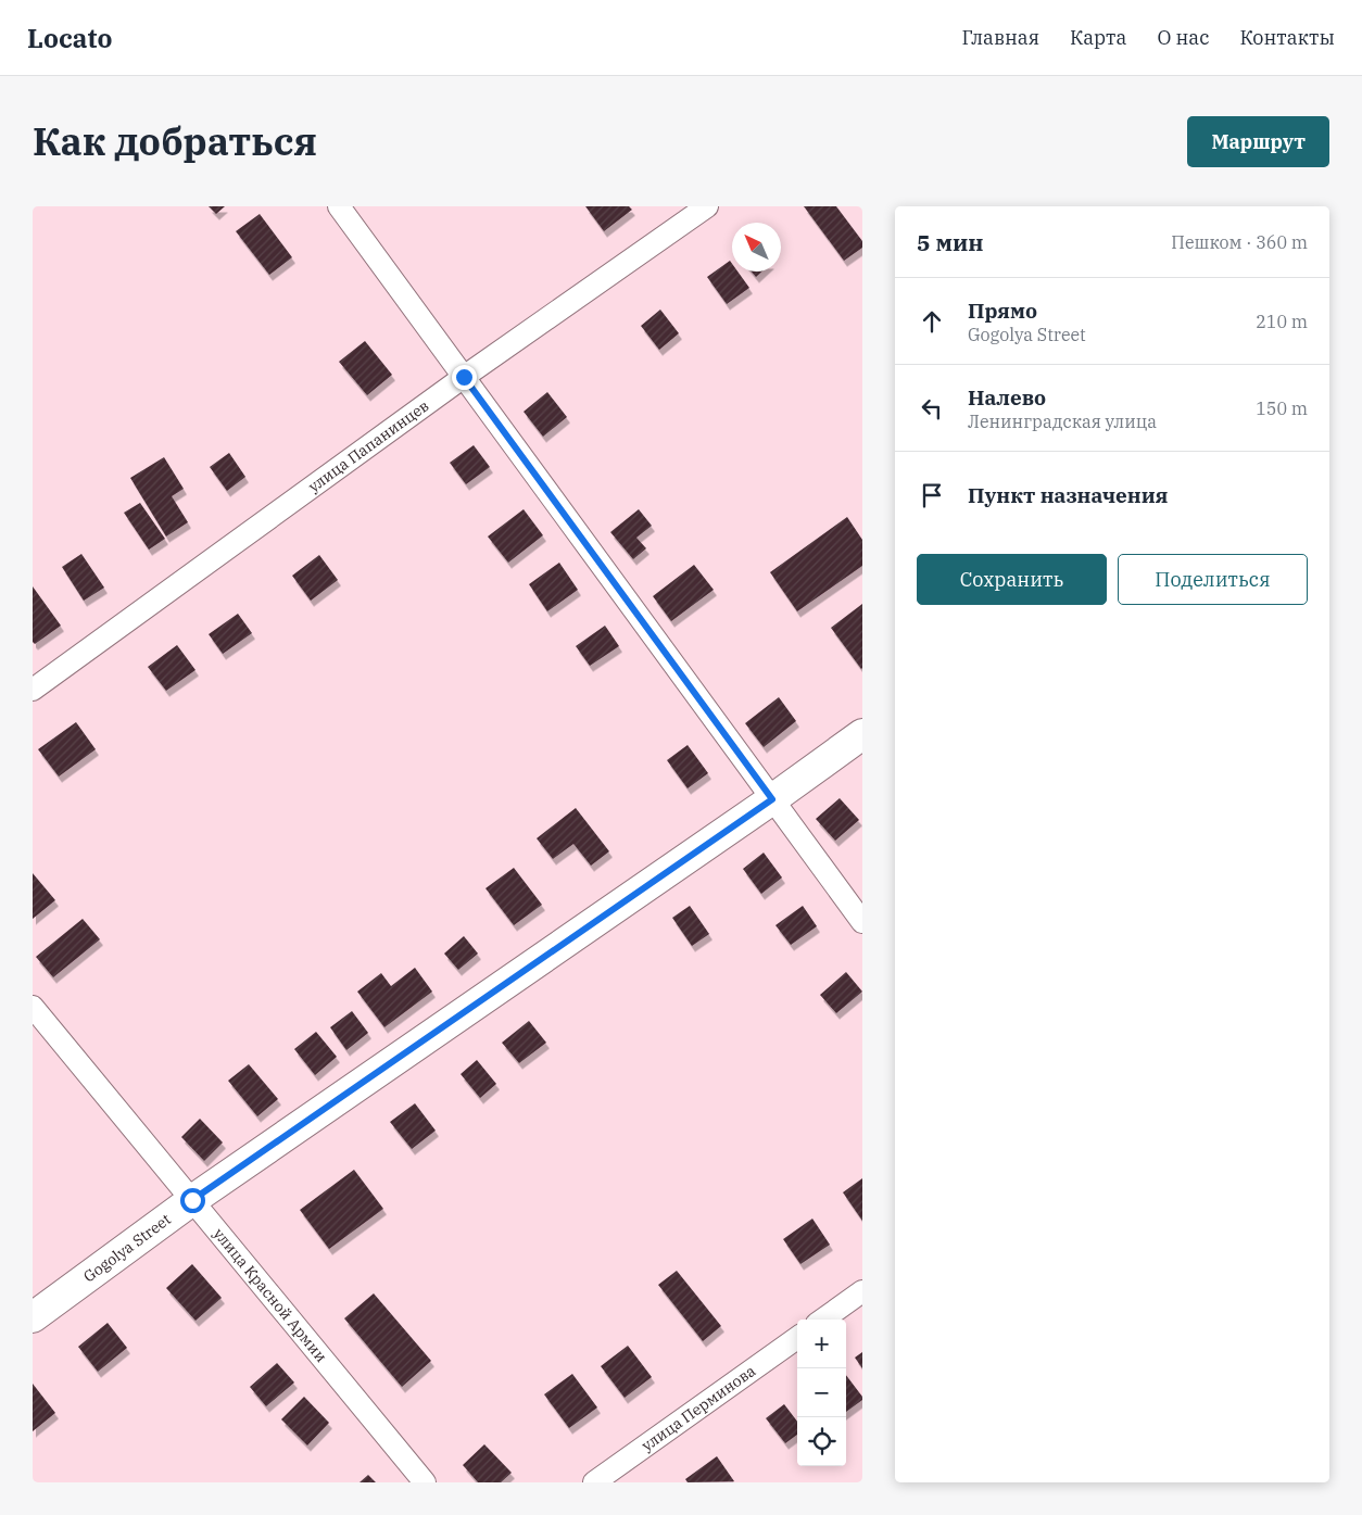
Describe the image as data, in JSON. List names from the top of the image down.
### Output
{
  "streets": {
    "street": [
      "улица Папанинцев",
      "Gogolya Street",
      "улица Красной Армии",
      "улица Перминова"
    ]
  },
  "crossings": [
    ["Gogolya Street", "улица Красной Армии"]
  ],
  "north": "top left",
  "page": {
    "header": "Locato",
    "nav": [
      "Главная",
      "Карта",
      "О нас",
      "Контакты"
    ],
    "title": "Как добраться",
    "buttons": [
      "Маршрут",
      ["Сохранить", "Поделиться"]
    ],
    "heading": ["5 мин", "Пешком · 360 m"],
    "list": [
      ["Прямо", "Gogolya Street", "210 m"],
      ["Налево", "Ленинградская улица", "150 m"],
      "Пункт назначения"
    ],
    "map_buttons": ["+", "−"]
  }
}
